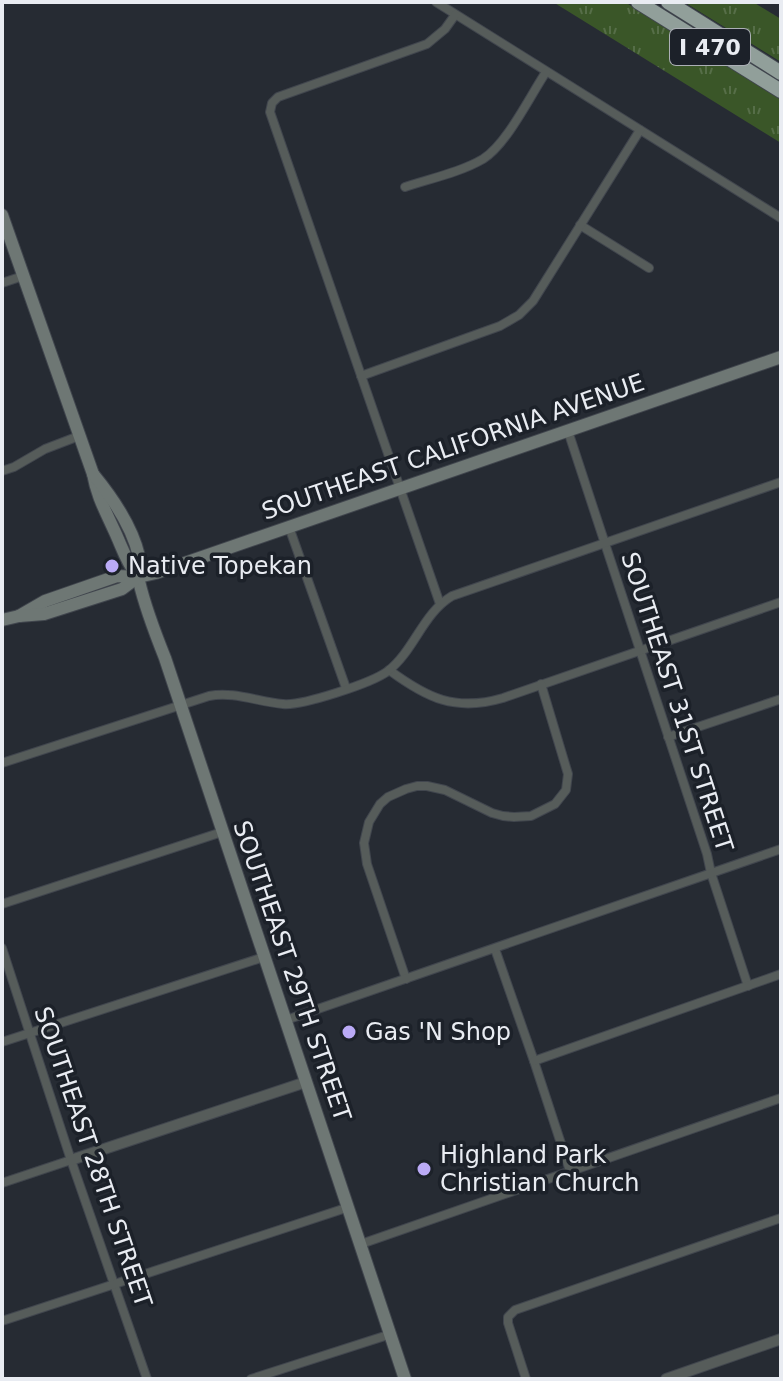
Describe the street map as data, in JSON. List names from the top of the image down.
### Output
{
  "streets": {
    "highway": ["I 470"],
    "main road": ["SOUTHEAST CALIFORNIA AVENUE", "SOUTHEAST 29TH STREET"],
    "street": ["SOUTHEAST 31ST STREET", "SOUTHEAST 28TH STREET"]
  },
  "crossings": [
    ["SOUTHEAST CALIFORNIA AVENUE", "SOUTHEAST 31ST STREET"],
    ["SOUTHEAST CALIFORNIA AVENUE", "SOUTHEAST 29TH STREET"]
  ],
  "places": ["Native Topekan", "Gas 'N Shop", "Highland Park Christian Church"]
}
